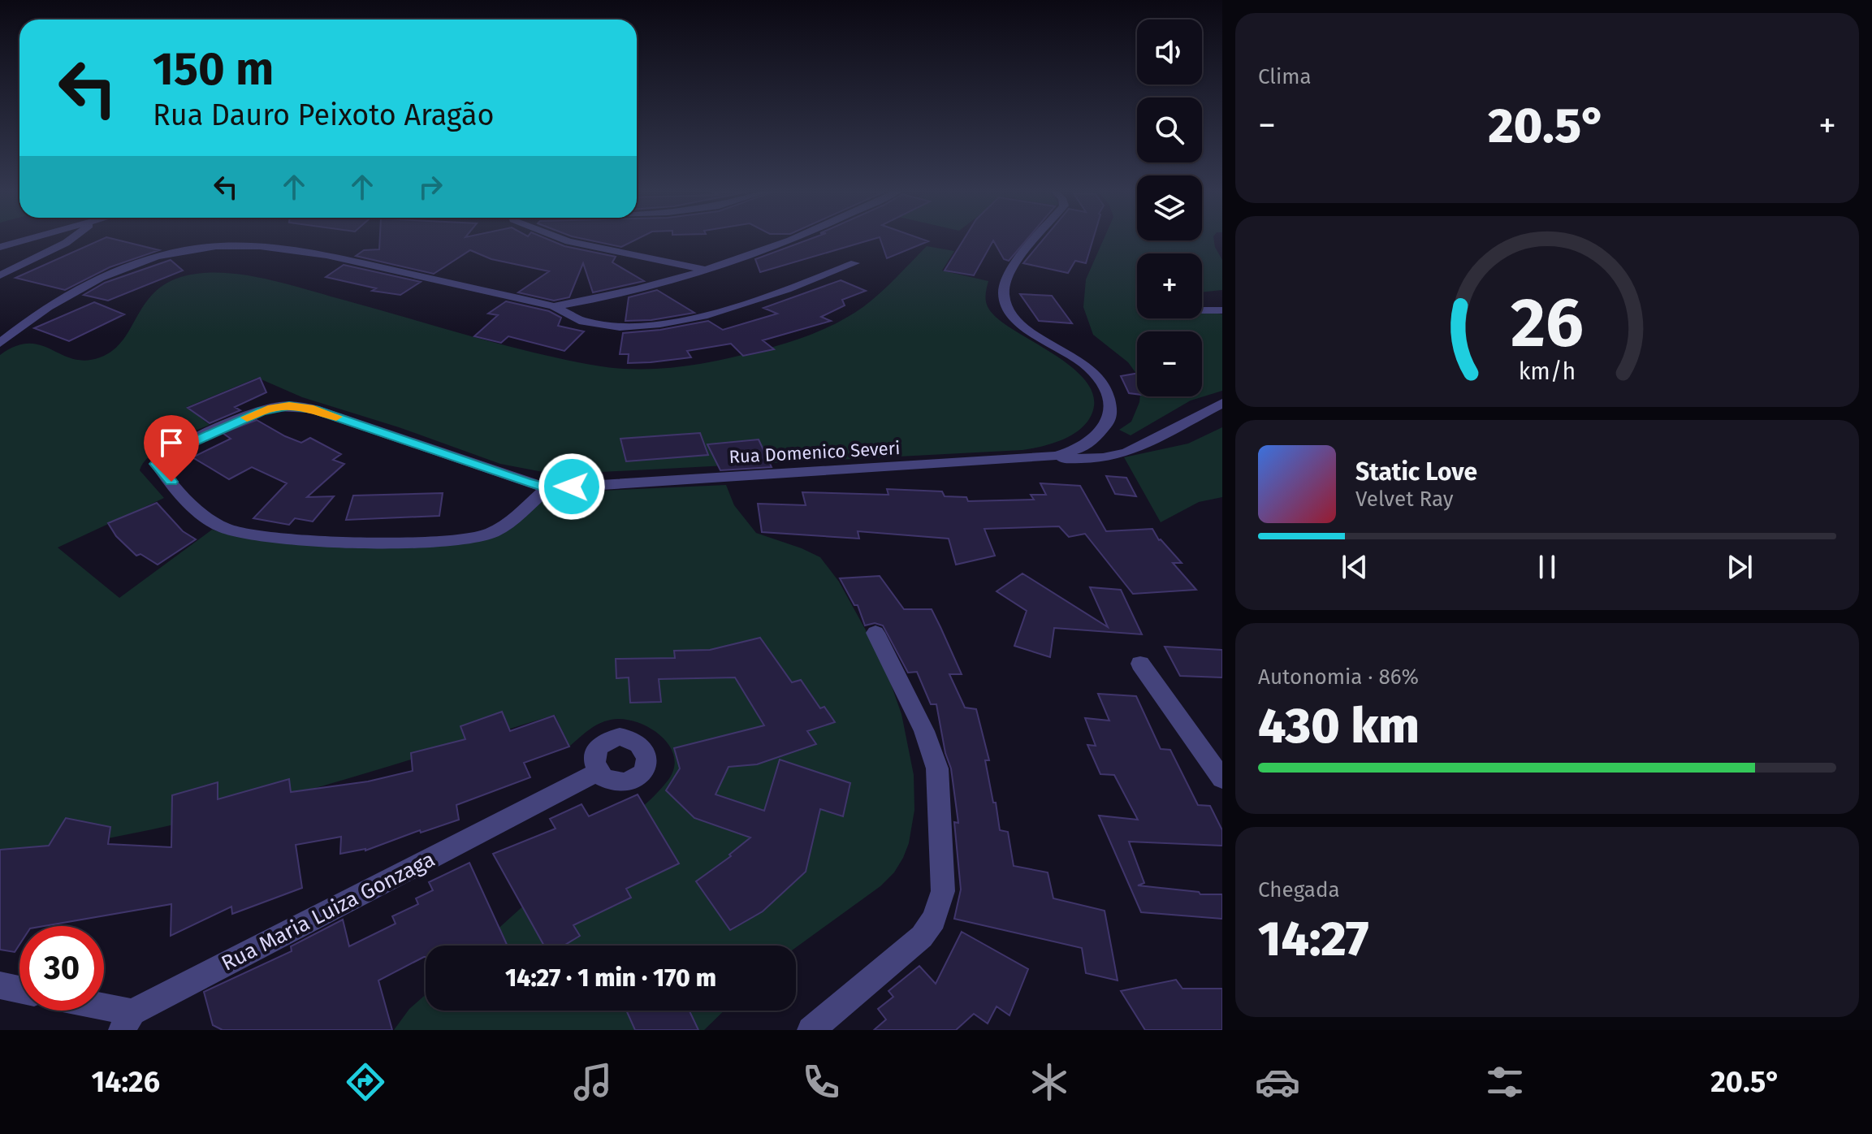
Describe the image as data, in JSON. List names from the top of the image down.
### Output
{
  "streets": {
    "street": ["Rua Domenico Severi", "Rua Maria Luiza Gonzaga"]
  },
  "page": {
    "tile": [
      "Clima",
      ["Autonomia · 86%", "430 km"],
      ["Chegada", "14:27"]
    ],
    "map_buttons": ["+", "−"],
    "turn": ["150 m", "Rua Dauro Peixoto Aragão"],
    "heat": ["−", "20.5°", "+"],
    "song": ["Static Love", "Velvet Ray"],
    "limit": "30",
    "trip": "14:27 · 1 min · 170 m",
    "tabs": ["14:26", "20.5°"],
    "gauge": ["26", "km/h"]
  }
}
